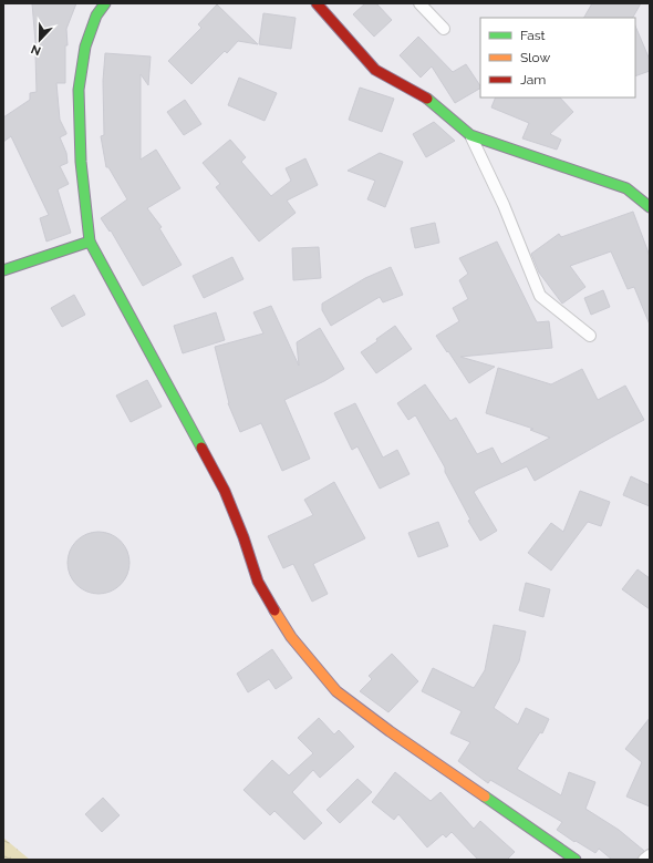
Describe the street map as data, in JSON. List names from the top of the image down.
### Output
{
  "legend": ["Fast", "Slow", "Jam"],
  "north": "bottom"
}
